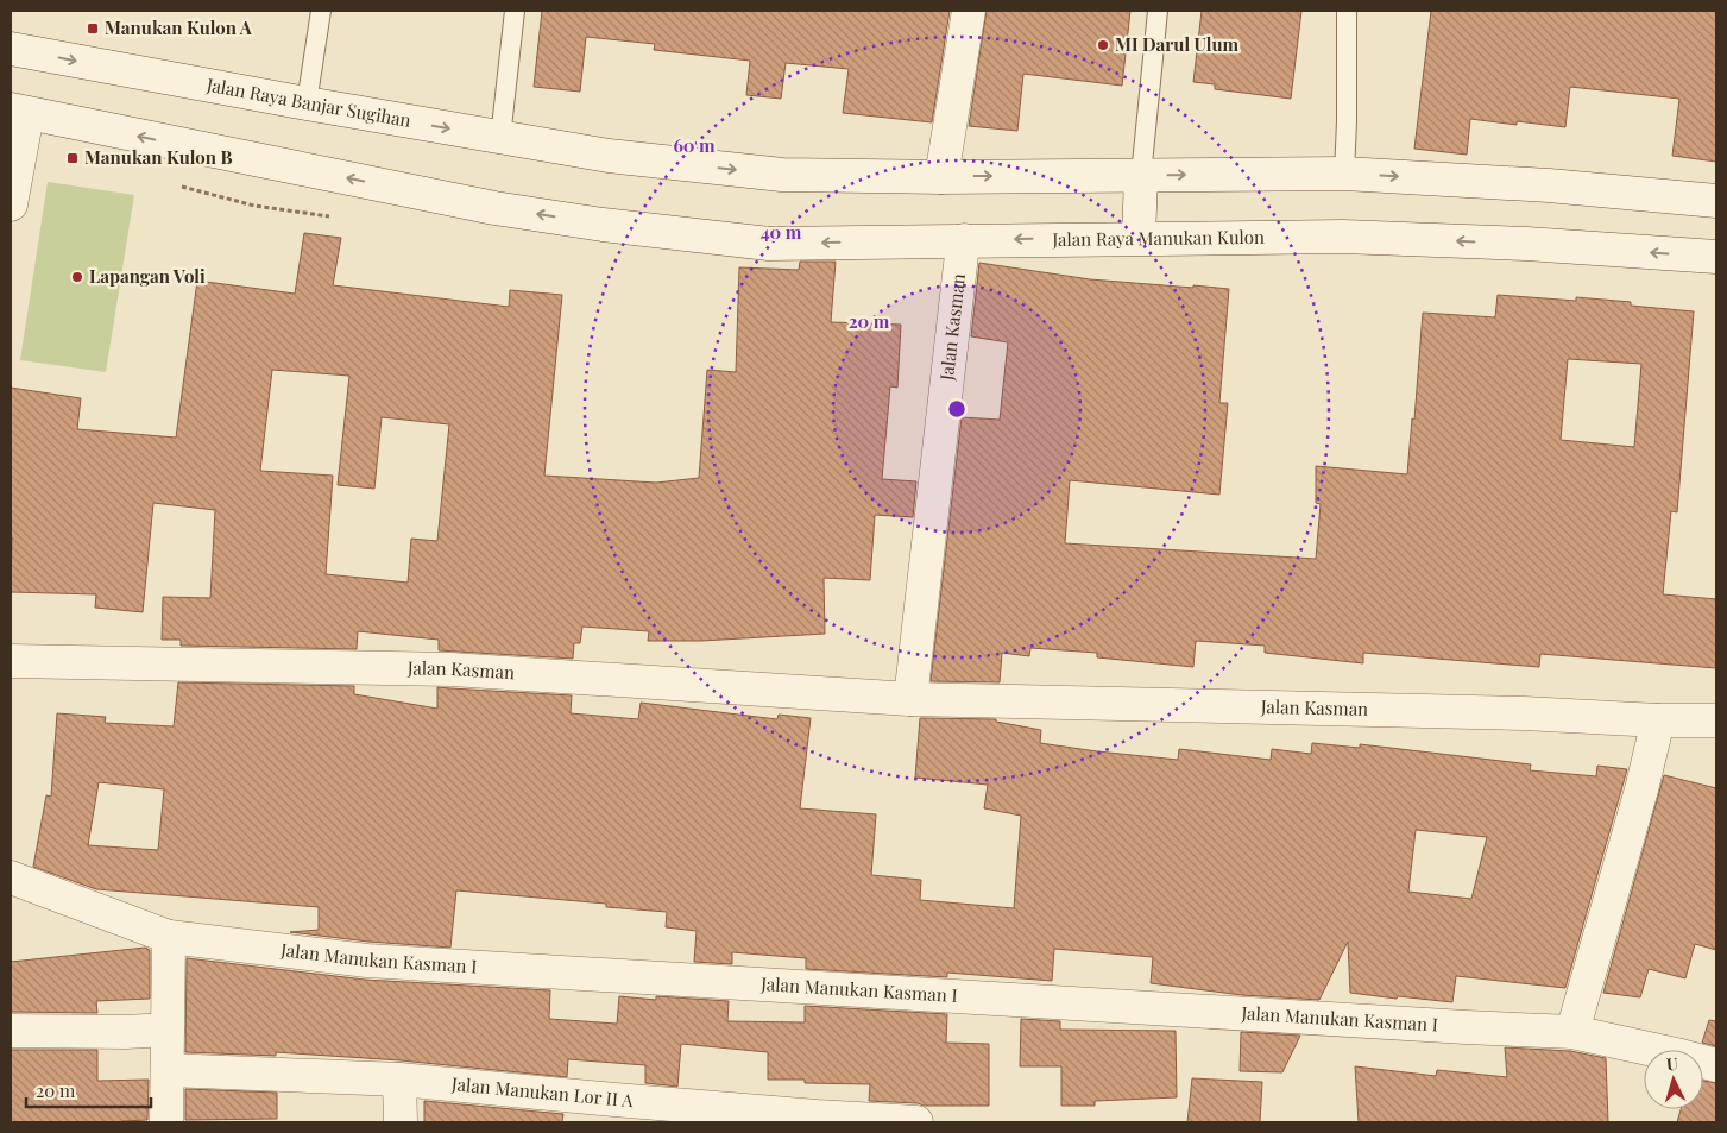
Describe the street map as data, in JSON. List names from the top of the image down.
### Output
{
  "streets": {
    "street": [
      "Jalan Raya Banjar Sugihan",
      "Jalan Raya Manukan Kulon",
      "Jalan Kasman",
      "Jalan Manukan Kasman I",
      "Jalan Manukan Lor II A"
    ]
  },
  "crossings": [
    ["Jalan Raya Manukan Kulon", "Jalan Kasman"]
  ],
  "one_way": ["Jalan Raya Banjar Sugihan"],
  "places": {
    "transit": ["Manukan Kulon A", "Manukan Kulon B"],
    "other": ["MI Darul Ulum", "Lapangan Voli"]
  },
  "scale_bar": "20 m",
  "north": "top",
  "rings": ["60 m", "40 m", "20 m"]
}
